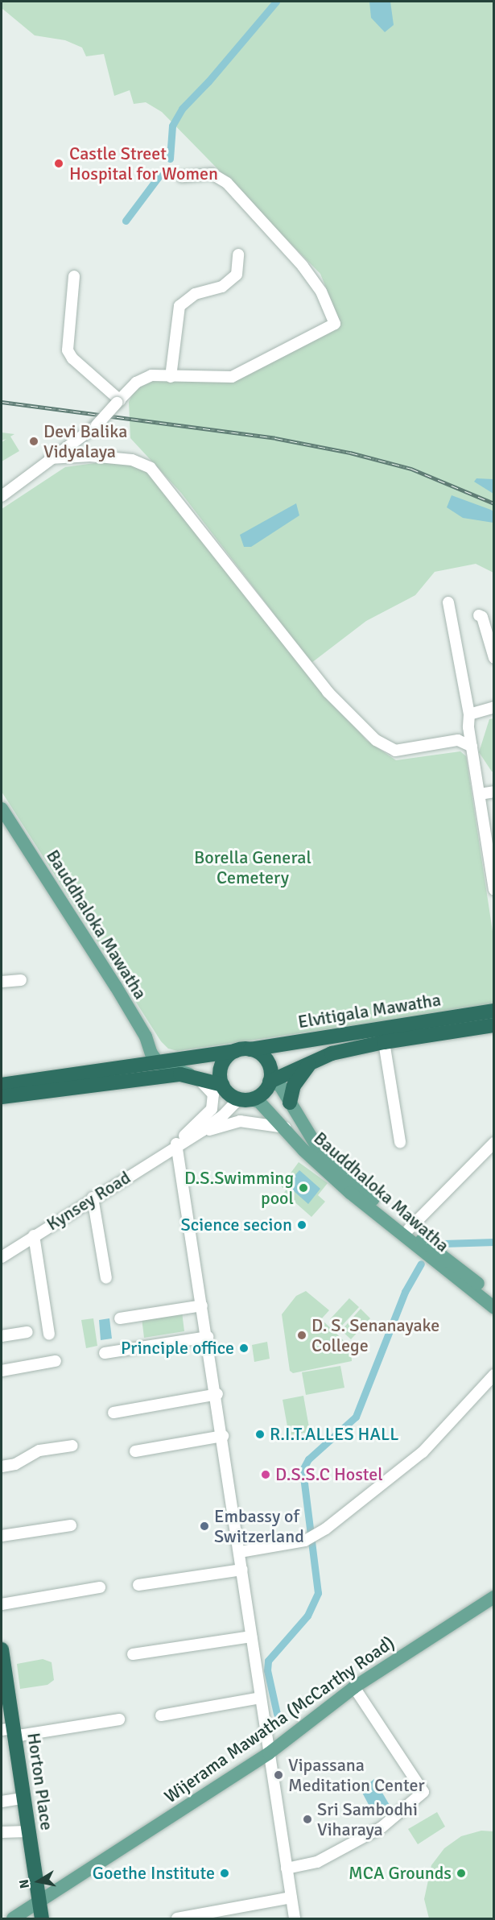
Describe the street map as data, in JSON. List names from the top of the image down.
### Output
{
  "streets": {
    "highway": ["Elvitigala Mawatha", "Horton Place"],
    "main road": ["Bauddhaloka Mawatha", "Wijerama Mawatha (McCarthy Road)"],
    "street": ["Kynsey Road"]
  },
  "crossings": [
    ["Bauddhaloka Mawatha", "Elvitigala Mawatha"],
    ["Bauddhaloka Mawatha", "Kynsey Road"],
    ["Elvitigala Mawatha", "Kynsey Road"],
    ["Wijerama Mawatha (McCarthy Road)", "Horton Place"]
  ],
  "parks": ["Borella General Cemetery"],
  "places": [
    "Castle Street Hospital for Women",
    "Devi Balika Vidyalaya",
    "D.S.Swimming pool",
    "Science secion",
    "D. S. Senanayake College",
    "Principle office",
    "R.I.T.ALLES HALL",
    "D.S.S.C Hostel",
    "Embassy of Switzerland",
    "Vipassana Meditation Center",
    "Sri Sambodhi Viharaya",
    "Goethe Institute",
    "MCA Grounds"
  ],
  "north": "left"
}
